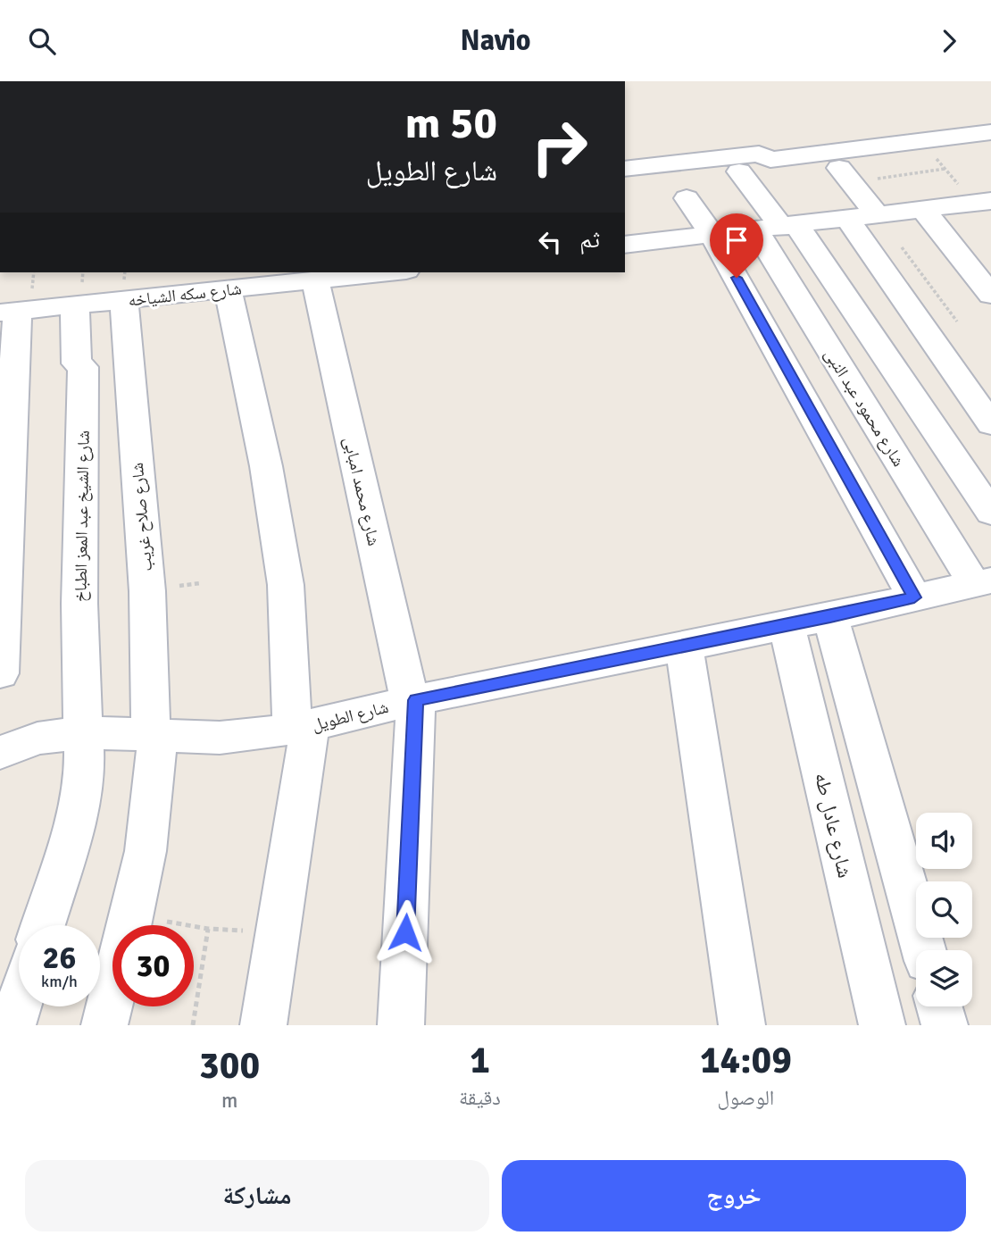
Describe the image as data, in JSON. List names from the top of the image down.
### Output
{
  "streets": {
    "street": [
      "شارع سكه الشياخه",
      "شارع محمود عبد النبى",
      "شارع محمد امبابى",
      "شارع الشيخ عبد المعز الطباخ",
      "شارع صلاح غريب",
      "شارع الطويل",
      "شارع عادل طه"
    ]
  },
  "crossings": [
    ["شارع سكه الشياخه", "شارع محمد امبابى"],
    ["شارع سكه الشياخه", "شارع الشيخ عبد المعز الطباخ"],
    ["شارع سكه الشياخه", "شارع صلاح غريب"],
    ["شارع محمود عبد النبى", "شارع الطويل"],
    ["شارع محمد امبابى", "شارع الطويل"],
    ["شارع الشيخ عبد المعز الطباخ", "شارع الطويل"],
    ["شارع صلاح غريب", "شارع الطويل"],
    ["شارع الطويل", "شارع عادل طه"]
  ],
  "page": {
    "header": "Navio",
    "turn": ["50 m", "شارع الطويل"],
    "then": "ثم",
    "speed": "26 km/h",
    "limit": "30",
    "eta": [
      "14:09",
      "الوصول",
      "1",
      "دقيقة",
      "300",
      "m"
    ],
    "buttons": ["خروج", "مشاركة"]
  }
}
